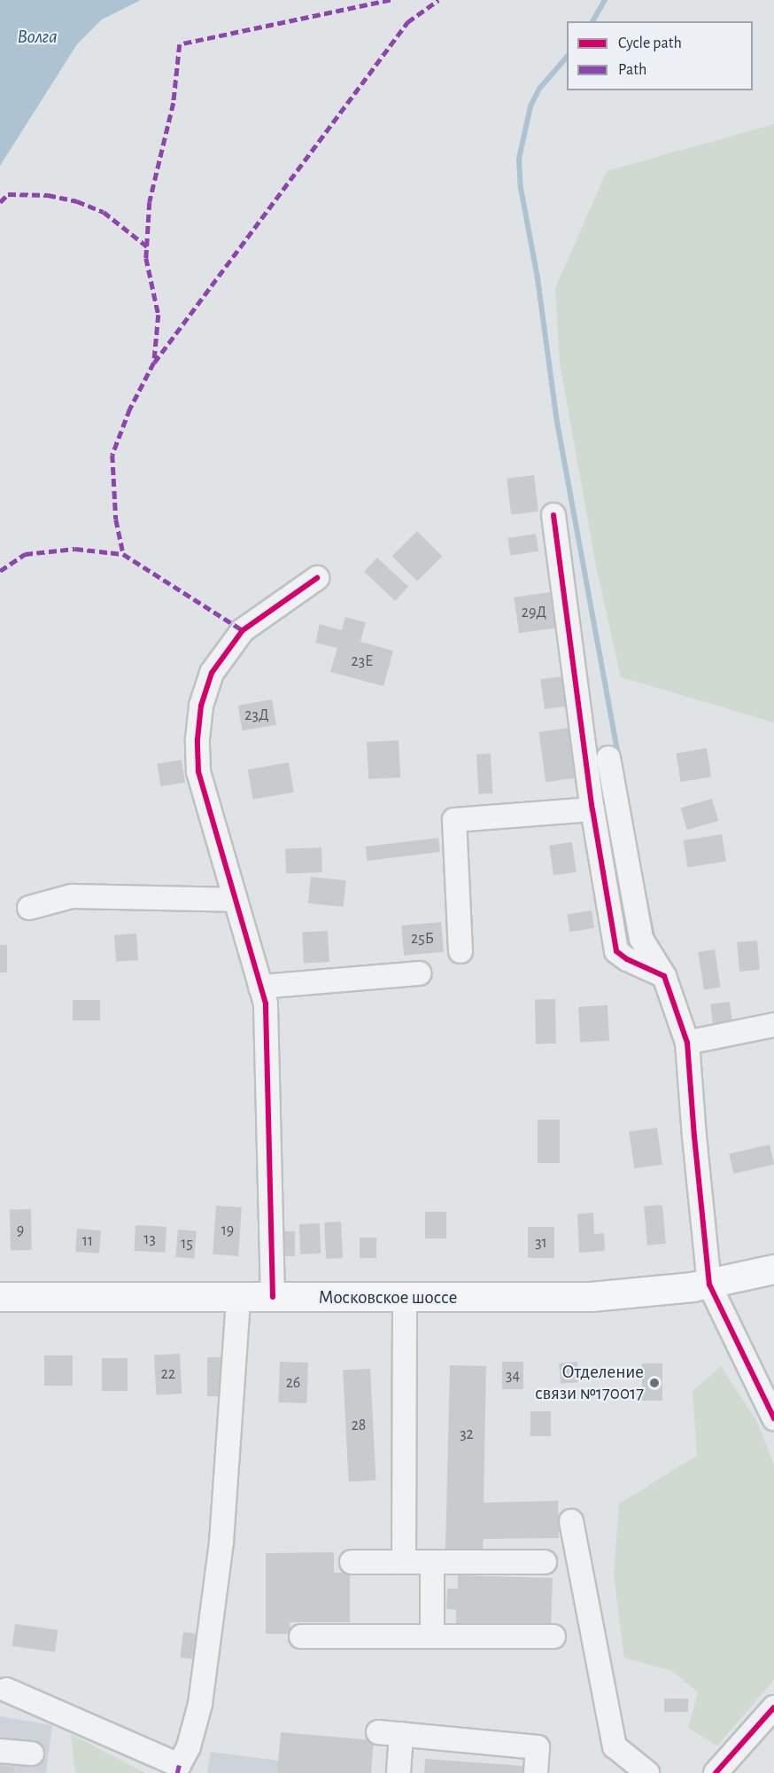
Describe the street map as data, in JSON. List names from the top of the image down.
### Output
{
  "streets": {
    "main road": ["Московское шоссе"]
  },
  "water": ["Волга"],
  "places": ["Отделение связи №170017"],
  "house_numbers": [
    "29Д",
    "23Е",
    "23Д",
    "25Б",
    "9",
    "19",
    "13",
    "11",
    "31",
    "15",
    "22",
    "34",
    "26",
    "28",
    "32"
  ],
  "legend": ["Cycle path", "Path"]
}
